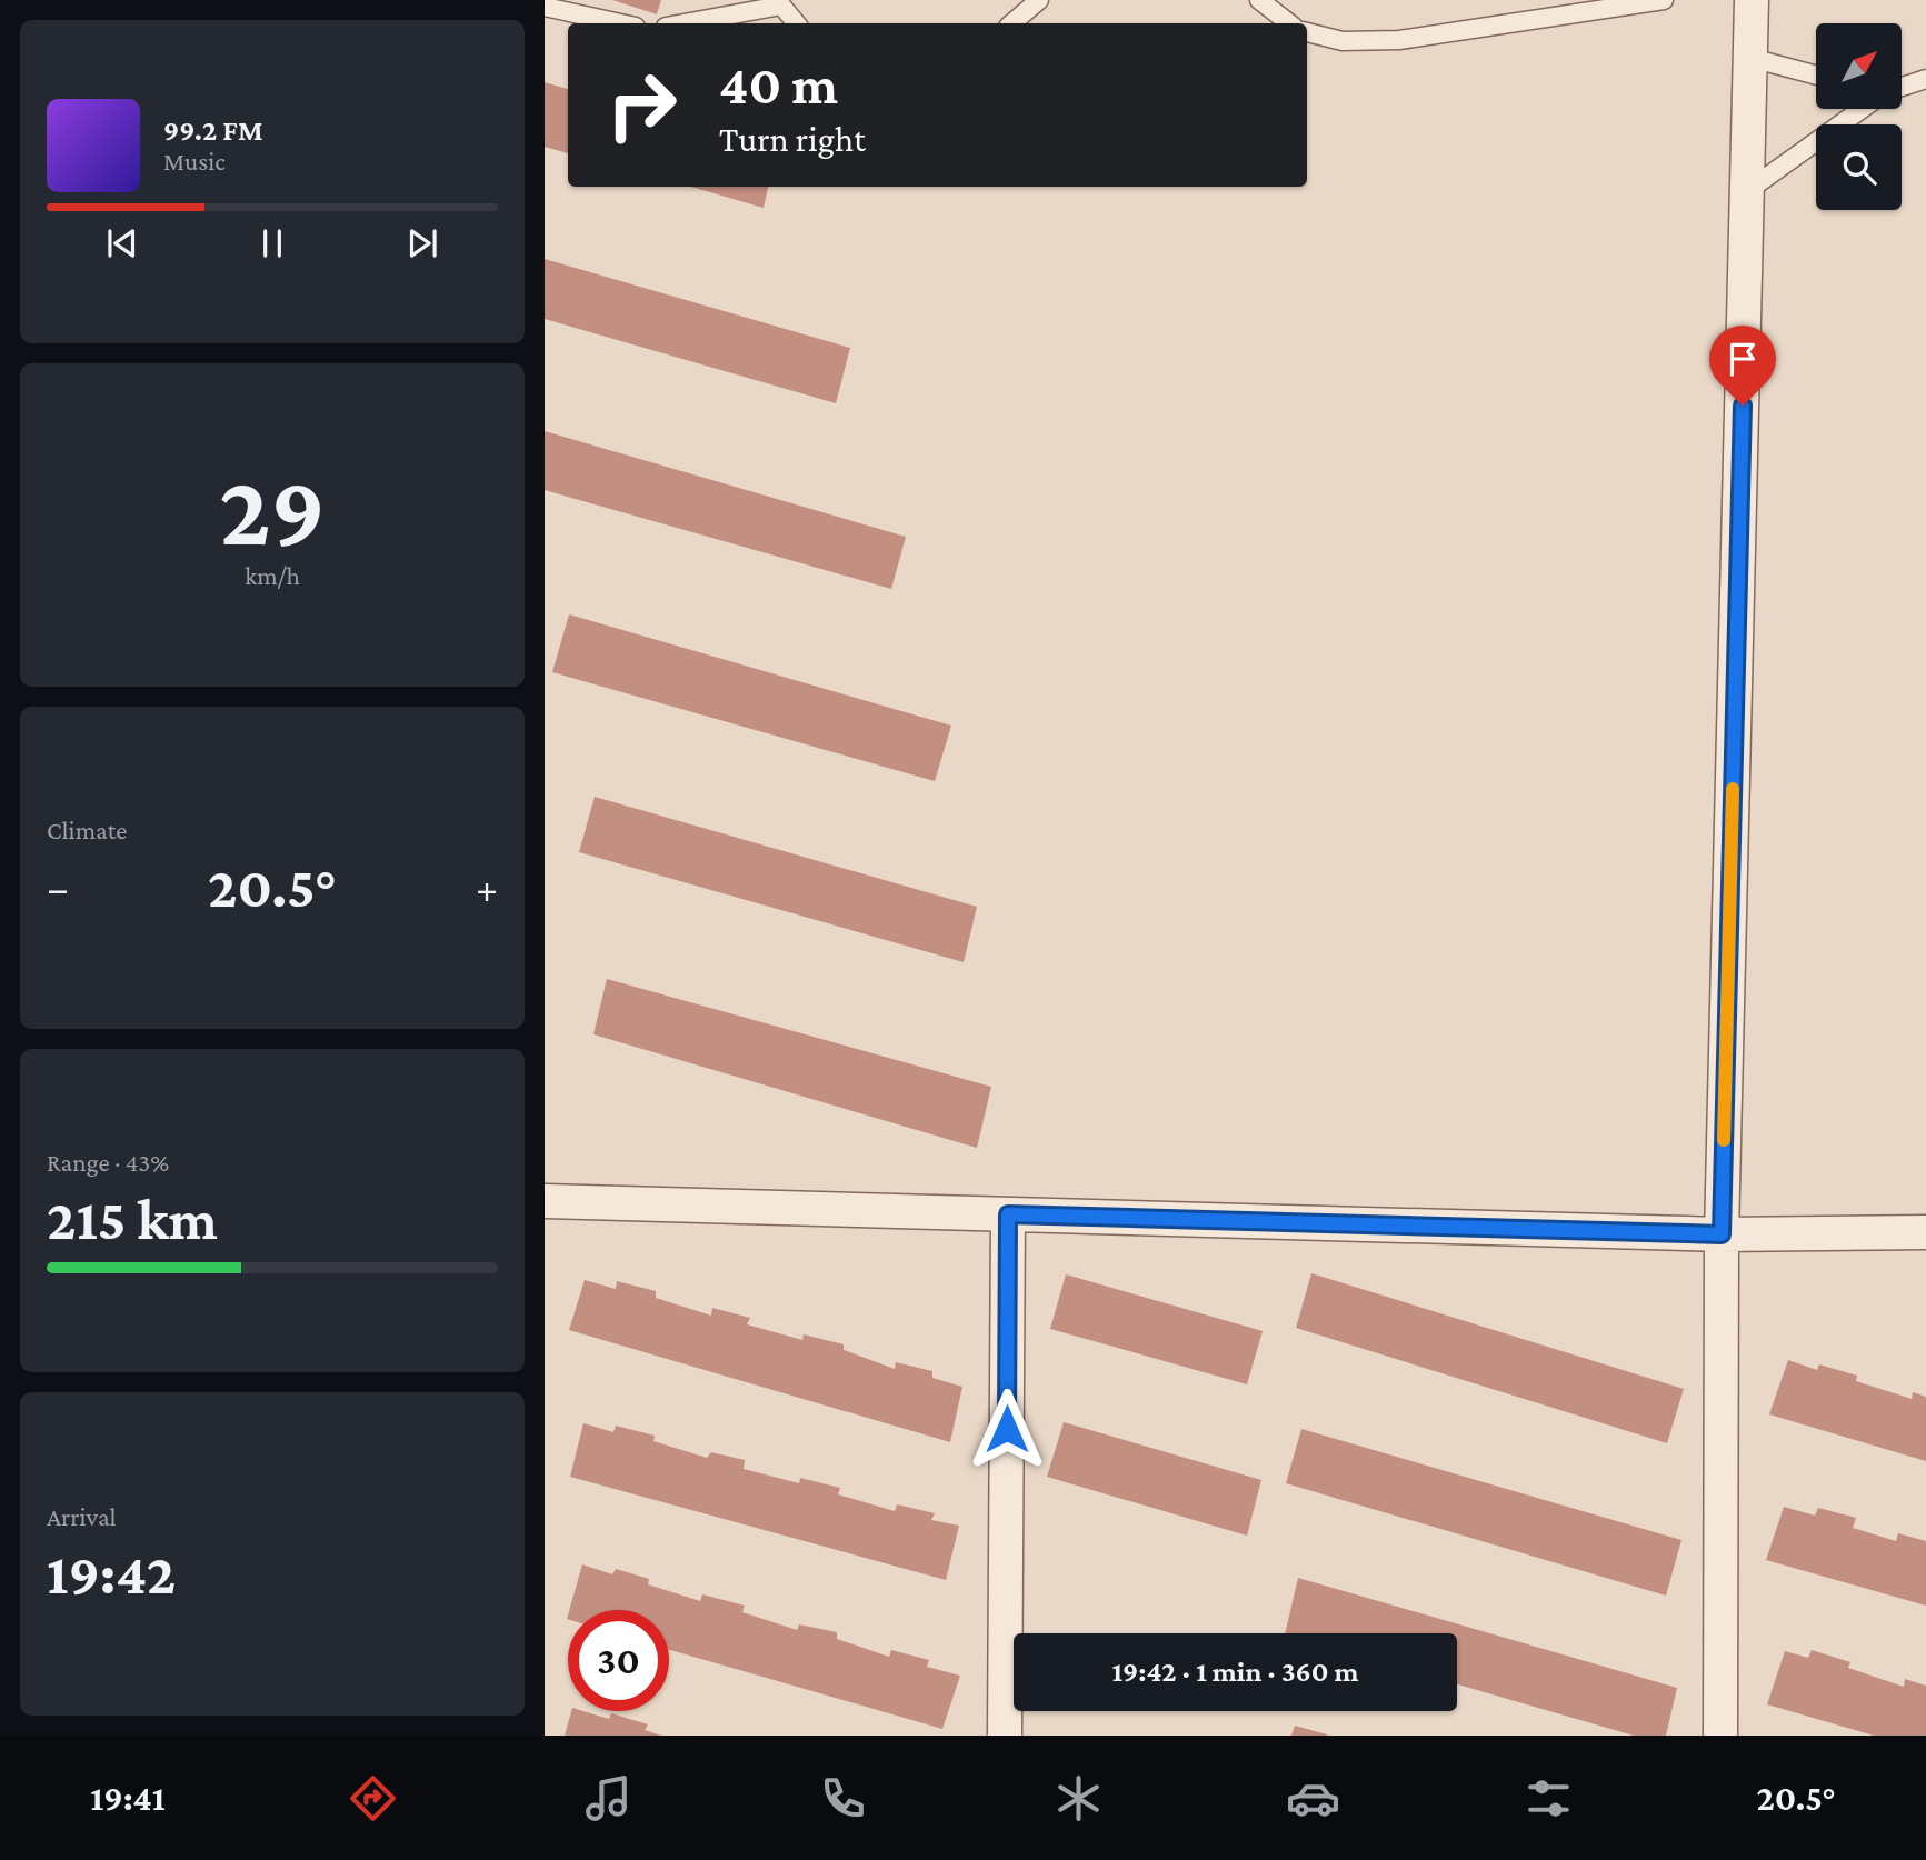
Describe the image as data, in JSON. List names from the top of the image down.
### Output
{
  "north": "top right",
  "page": {
    "turn": ["40 m", "Turn right"],
    "song": ["99.2 FM", "Music"],
    "tile": [
      ["29", "km/h"],
      "Climate",
      ["Range · 43%", "215 km"],
      ["Arrival", "19:42"]
    ],
    "heat": ["−", "20.5°", "+"],
    "limit": "30",
    "trip": "19:42 · 1 min · 360 m",
    "tabs": ["19:41", "20.5°"]
  }
}
